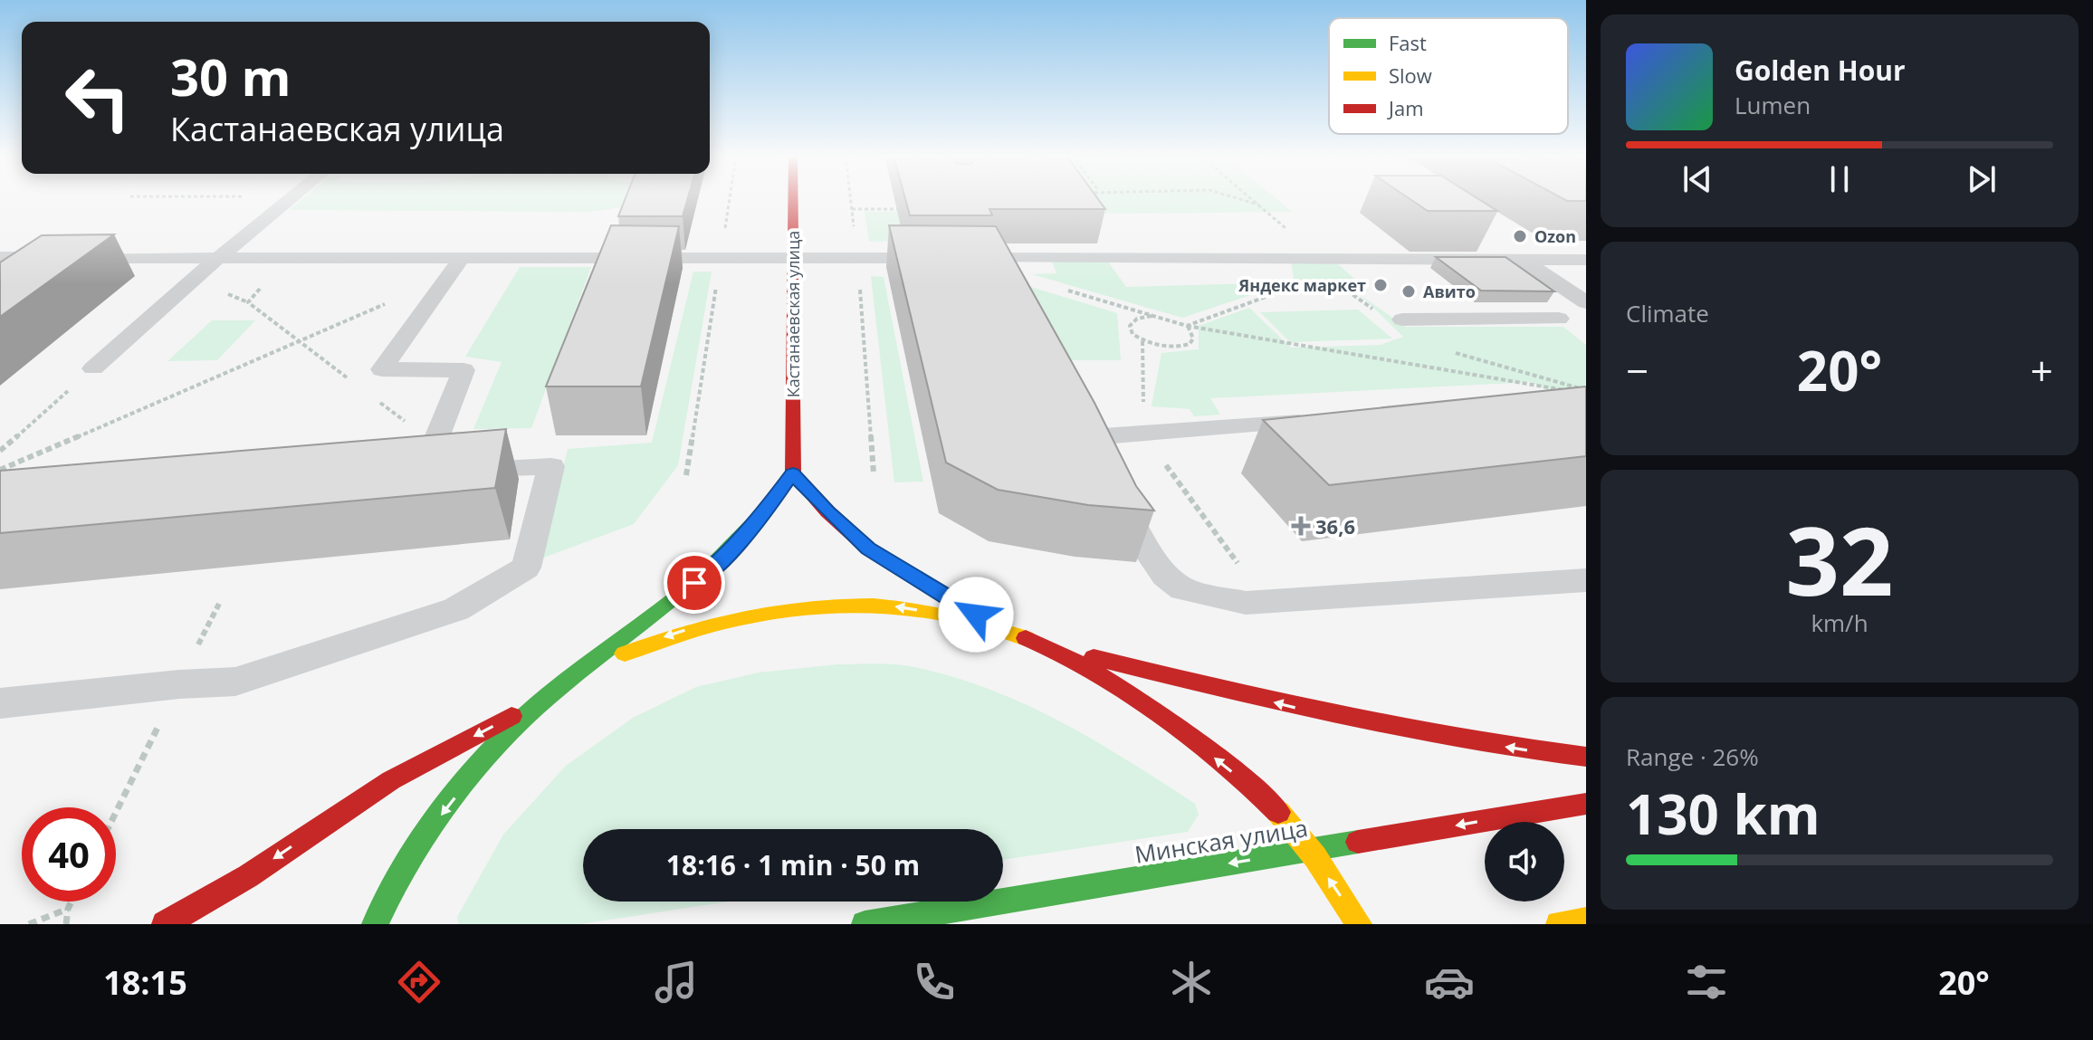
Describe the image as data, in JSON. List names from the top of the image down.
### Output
{
  "streets": {
    "street": ["Кастанаевская улица", "Минская улица"]
  },
  "places": {
    "other": ["Ozon", "Яндекс маркет", "Авито"],
    "health": ["36,6"]
  },
  "legend": ["Fast", "Slow", "Jam"],
  "page": {
    "turn": ["30 m", "Кастанаевская улица"],
    "song": ["Golden Hour", "Lumen"],
    "tile": [
      "Climate",
      ["32", "km/h"],
      ["Range · 26%", "130 km"]
    ],
    "heat": ["−", "20°", "+"],
    "limit": "40",
    "trip": "18:16 · 1 min · 50 m",
    "tabs": ["18:15", "20°"]
  }
}
